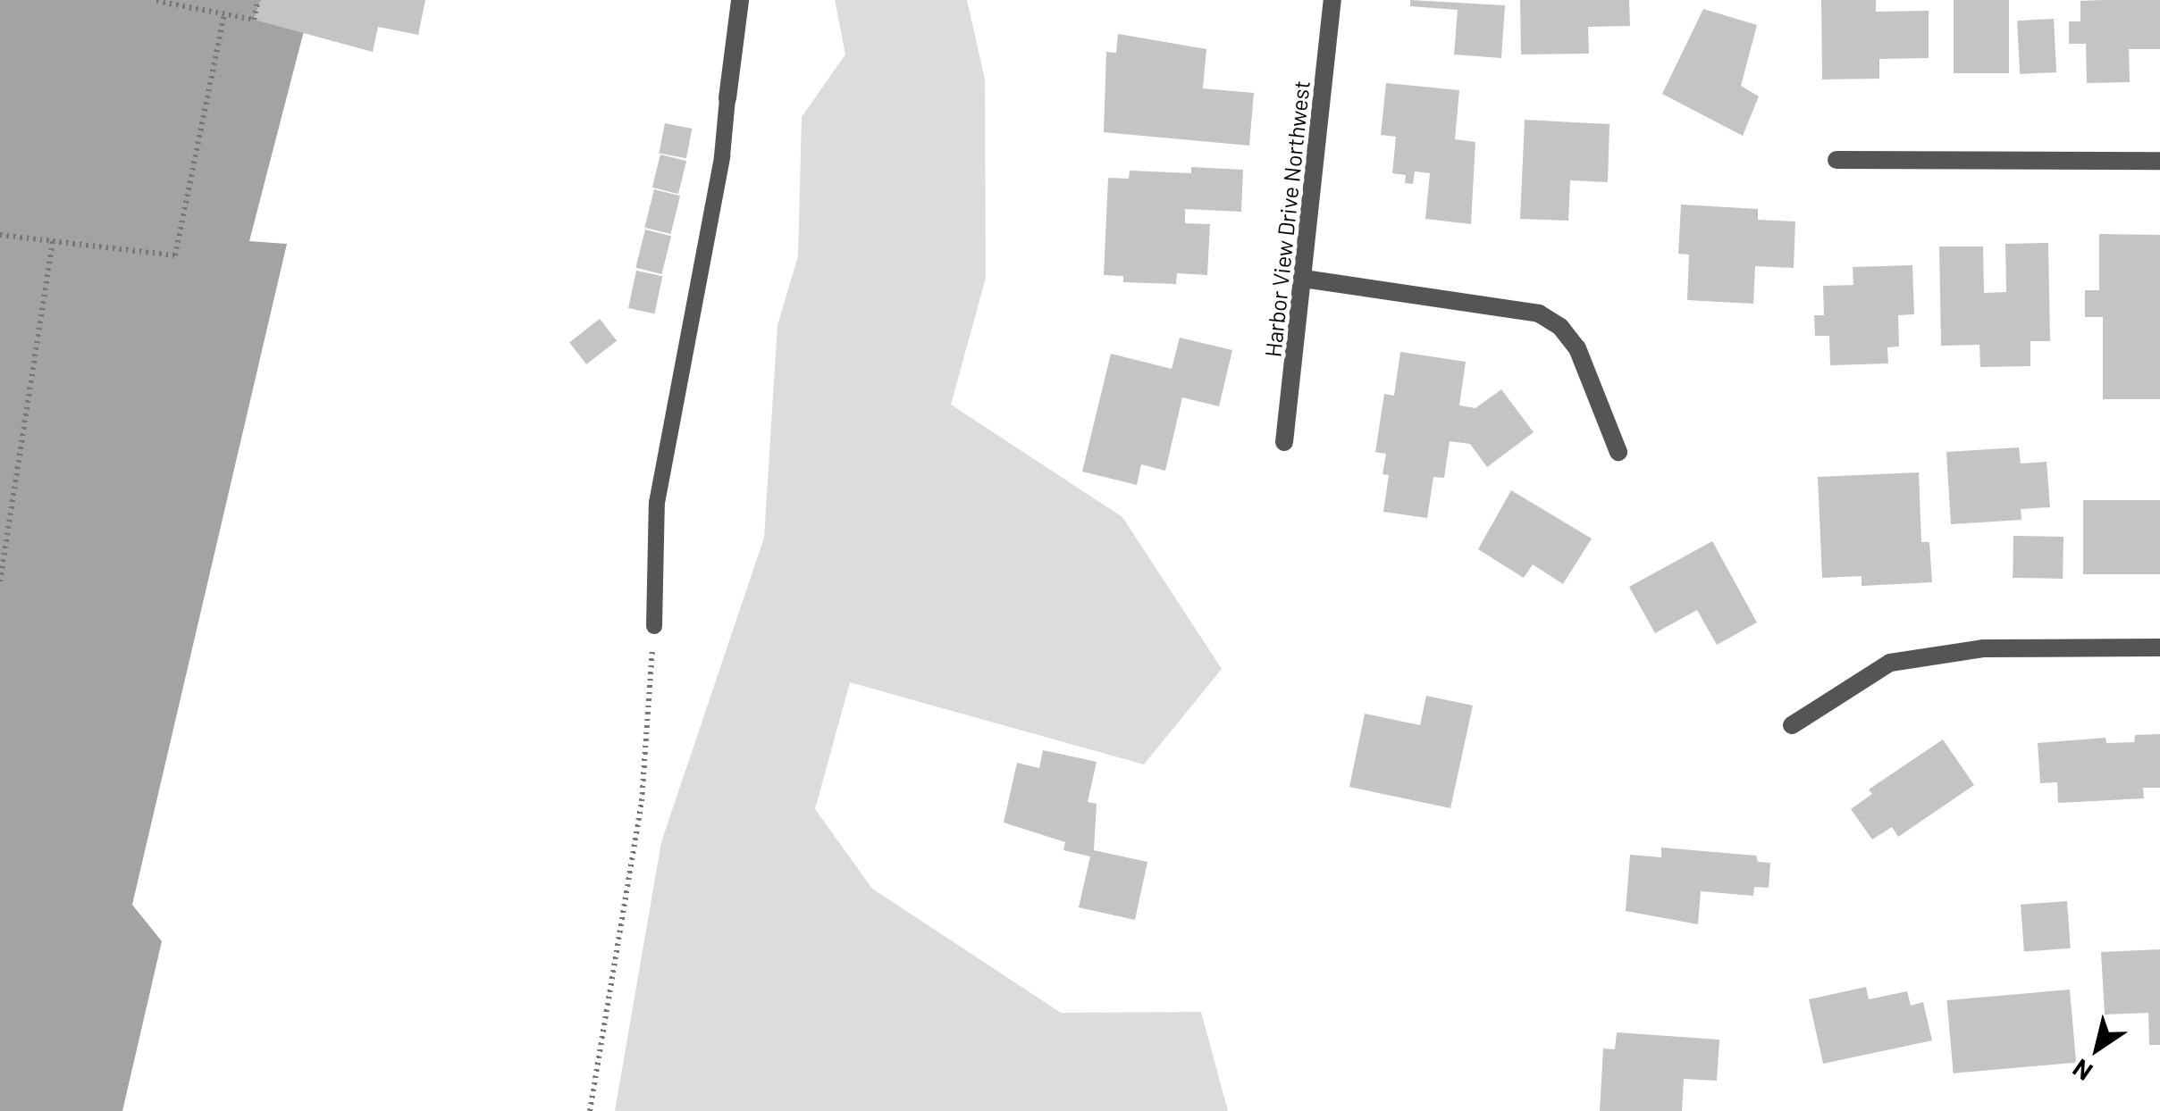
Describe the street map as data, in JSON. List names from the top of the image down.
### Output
{
  "streets": {
    "street": ["Harbor View Drive Northwest"]
  },
  "north": "bottom left"
}
